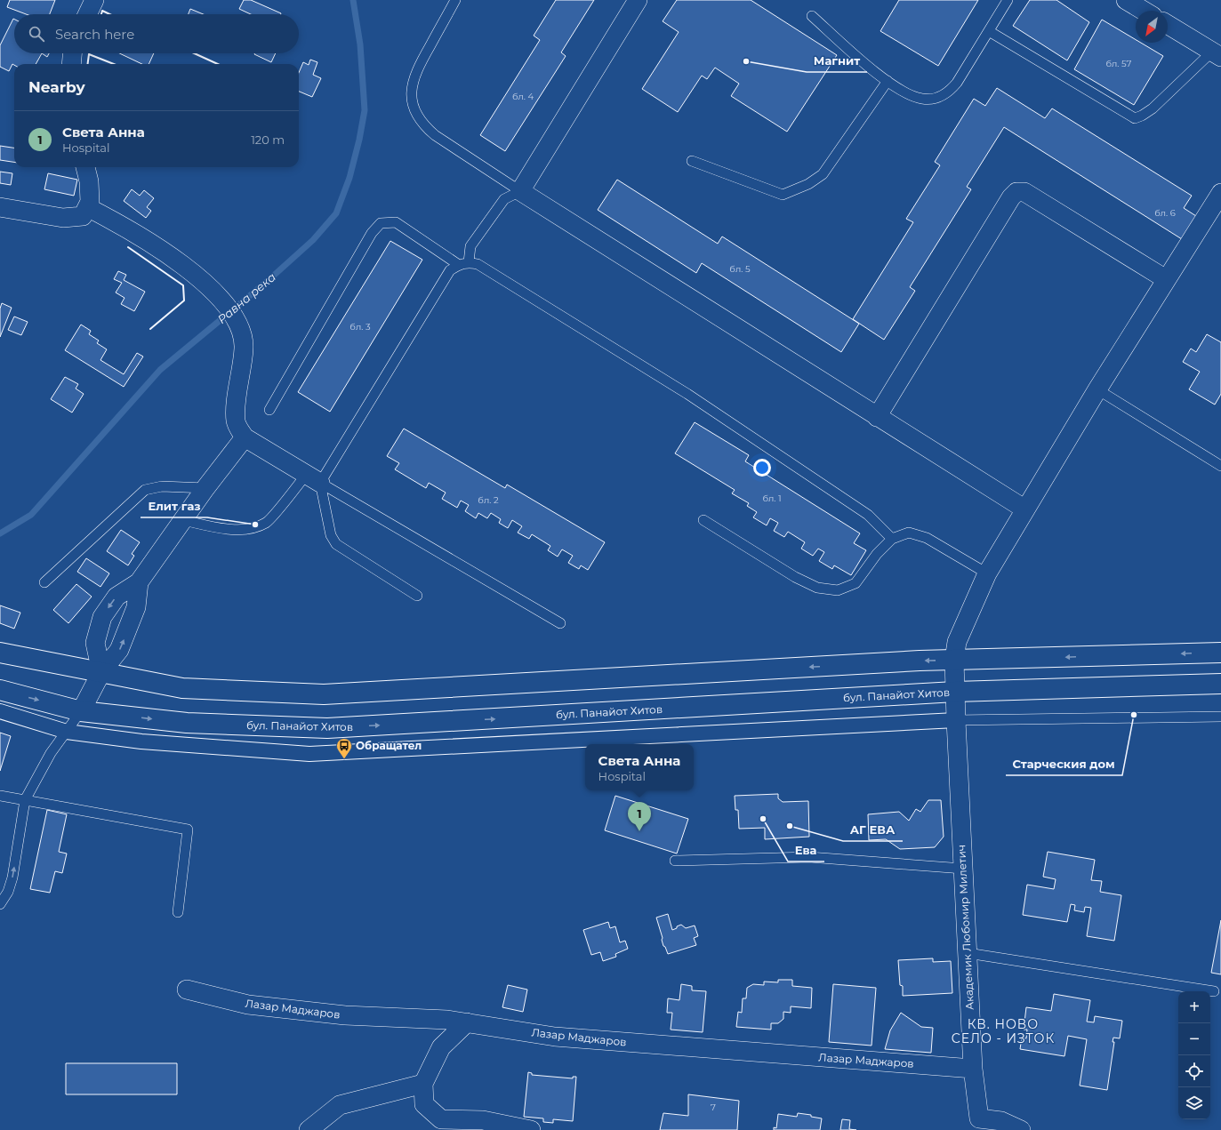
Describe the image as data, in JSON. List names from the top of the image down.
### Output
{
  "streets": {
    "street": ["бул. Панайот Хитов", "Академик Любомир Милетич", "Лазар Маджаров"]
  },
  "crossings": [
    ["бул. Панайот Хитов", "Академик Любомир Милетич"],
    ["Академик Любомир Милетич", "Лазар Маджаров"]
  ],
  "districts": ["КВ. НОВО СЕЛО - ИЗТОК"],
  "water": ["Равна река"],
  "places": {
    "other": [
      "Магнит",
      "Елит газ",
      "Старческия дом",
      "Ева",
      "АГ ЕВА"
    ],
    "bus stop": ["Обращател"]
  },
  "house_numbers": [
    "бл. 57",
    "бл. 4",
    "бл. 6",
    "бл. 5",
    "бл. 3",
    "бл. 1",
    "бл. 2",
    "7"
  ],
  "north": "bottom left",
  "page": {
    "search": "Search here",
    "heading": "Nearby",
    "list": [
      {
        "mark": "1",
        "name": "Света Анна",
        "note": "Hospital",
        "value": "120 m"
      }
    ],
    "popup": ["Света Анна", "Hospital"],
    "pins": "1",
    "map_buttons": ["+", "−"]
  }
}
